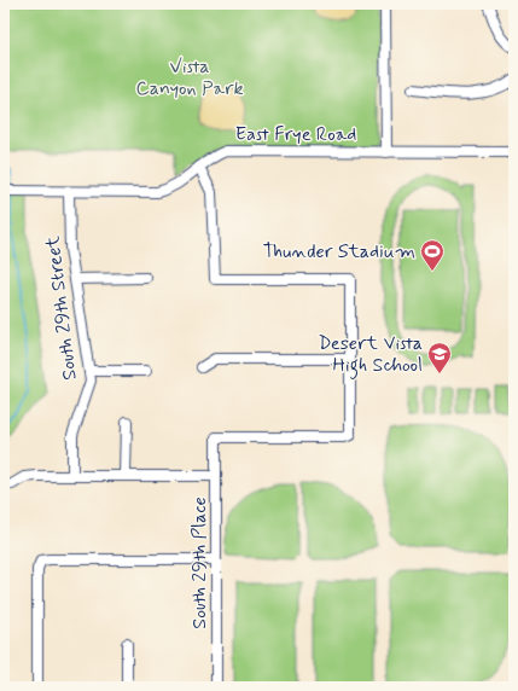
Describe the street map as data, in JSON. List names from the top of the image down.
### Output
{
  "streets": {
    "street": ["East Frye Road", "South 29th Street", "South 29th Place"]
  },
  "crossings": [
    ["East Frye Road", "South 29th Street"]
  ],
  "parks": ["Vista Canyon Park"],
  "places": {
    "sports": ["Thunder Stadium"],
    "school or university": ["Desert Vista High School"]
  }
}
